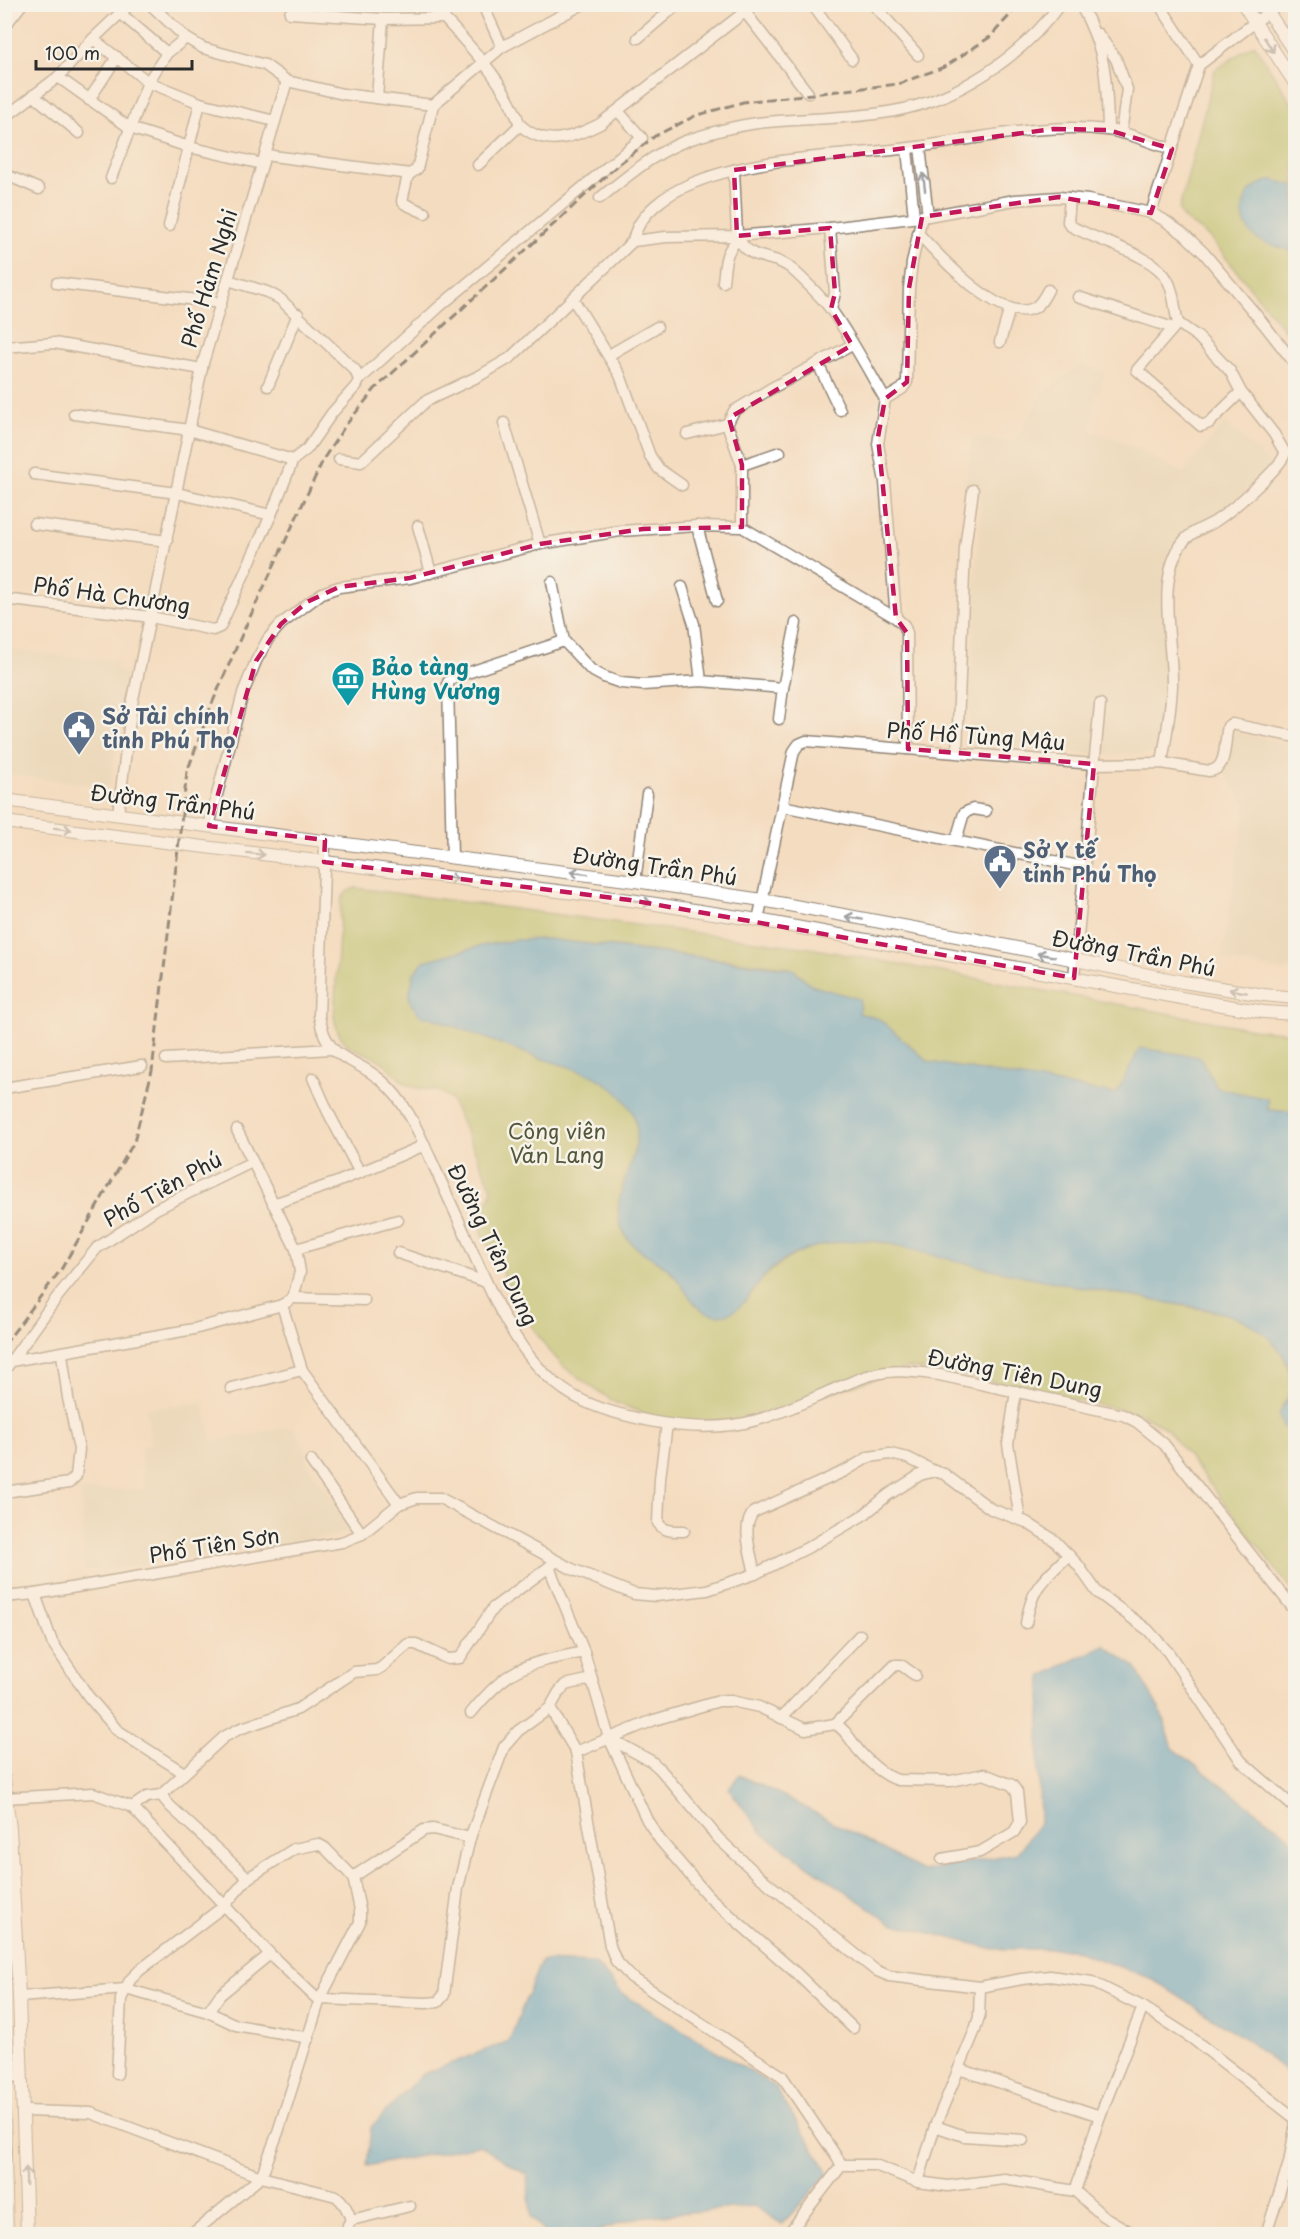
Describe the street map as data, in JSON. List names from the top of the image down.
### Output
{
  "streets": {
    "main road": ["Đường Trần Phú"],
    "street": [
      "Phố Hàm Nghi",
      "Phố Hà Chương",
      "Phố Hồ Tùng Mậu",
      "Phố Tiên Phú",
      "Đường Tiên Dung",
      "Phố Tiên Sơn"
    ]
  },
  "crossings": [
    ["Phố Hàm Nghi", "Phố Hà Chương"],
    ["Phố Hàm Nghi", "Đường Trần Phú"],
    ["Phố Hồ Tùng Mậu", "Đường Trần Phú"]
  ],
  "parks": ["Công viên Văn Lang"],
  "places": {
    "museum": ["Bảo tàng Hùng Vương"],
    "public building": ["Sở Tài chính tỉnh Phú Thọ", "Sở Y tế tỉnh Phú Thọ"]
  },
  "scale_bar": "100 m"
}
